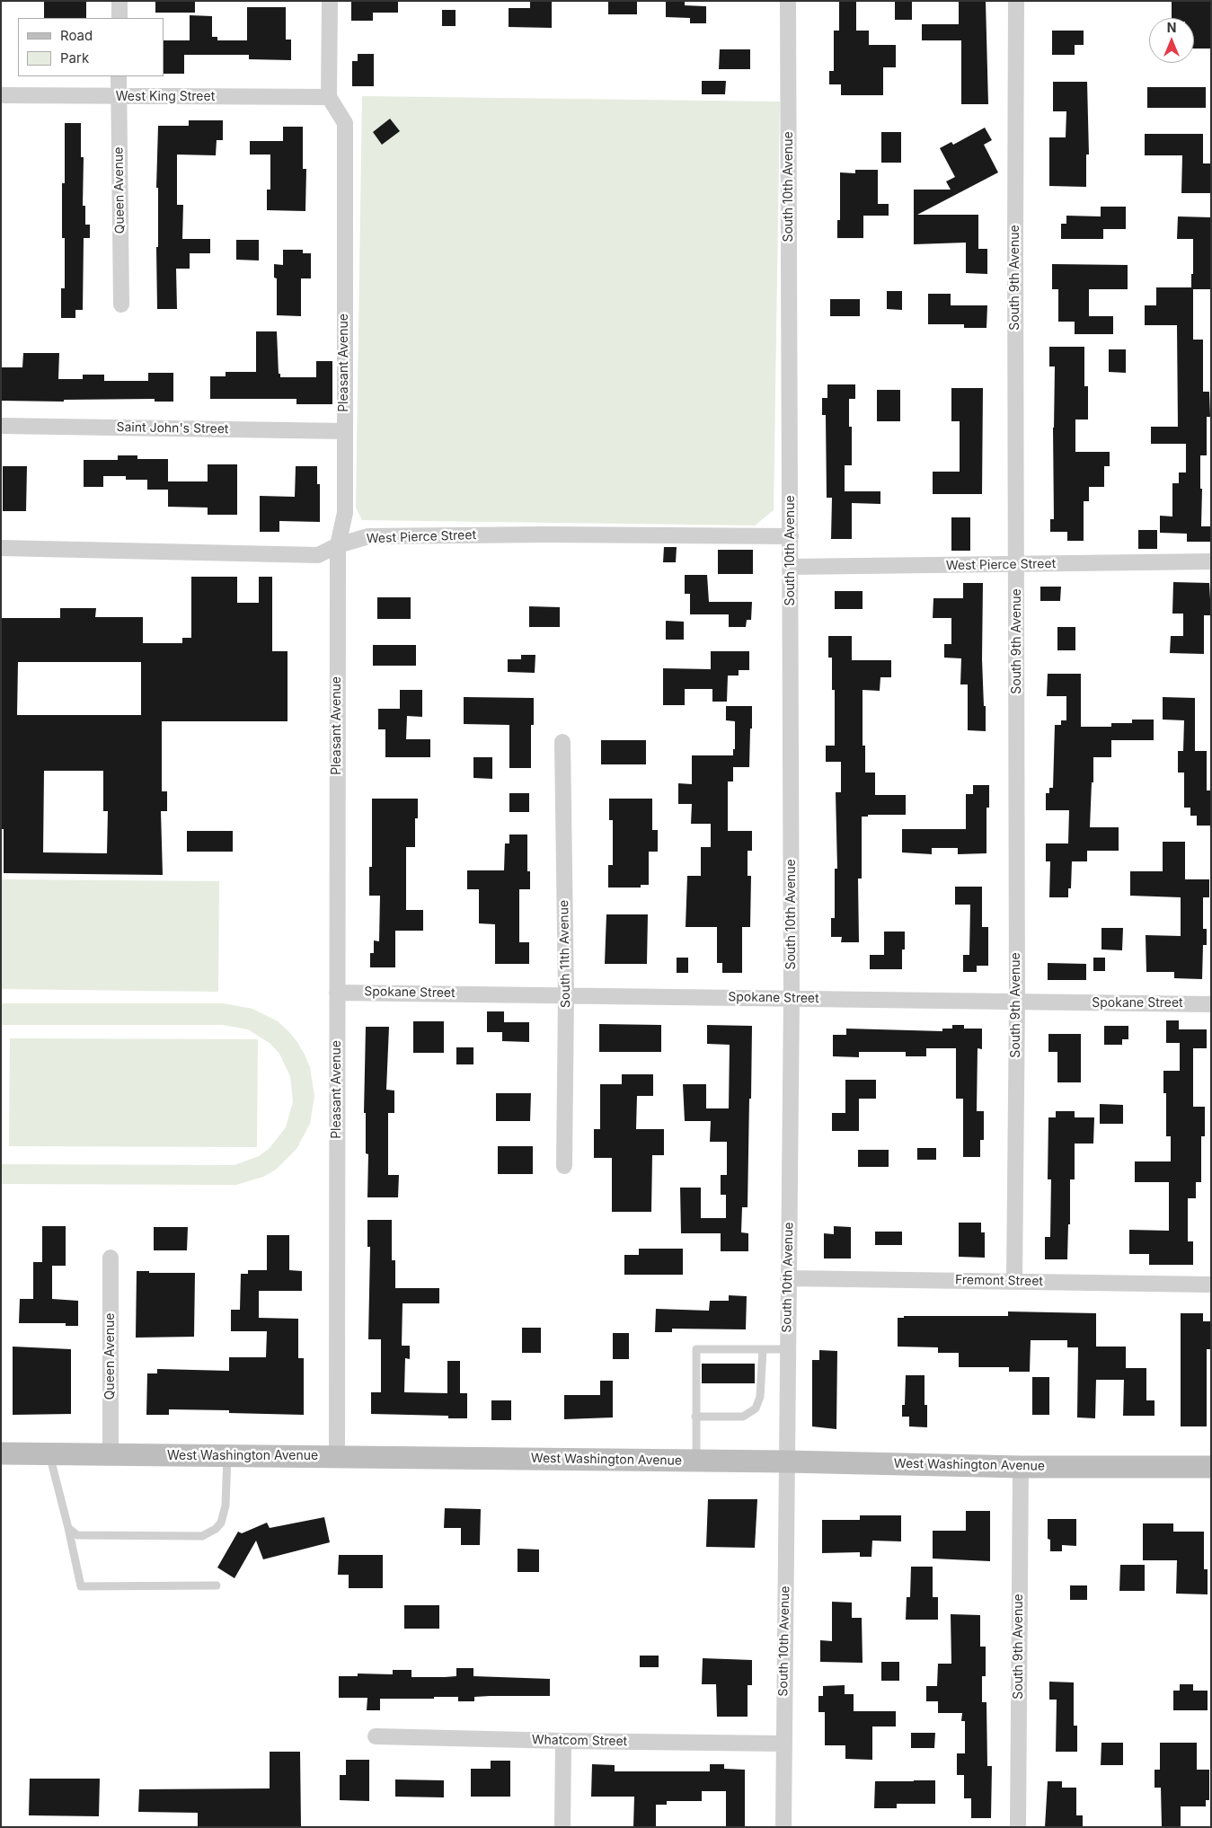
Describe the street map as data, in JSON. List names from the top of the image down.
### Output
{
  "streets": {
    "main road": ["West Washington Avenue"],
    "street": [
      "West King Street",
      "South 10th Avenue",
      "Queen Avenue",
      "South 9th Avenue",
      "Pleasant Avenue",
      "Saint John's Street",
      "West Pierce Street",
      "South 11th Avenue",
      "Spokane Street",
      "Fremont Street",
      "Whatcom Street"
    ]
  },
  "crossings": [
    ["West King Street", "Queen Avenue"],
    ["West King Street", "Pleasant Avenue"],
    ["South 10th Avenue", "West Pierce Street"],
    ["South 10th Avenue", "Spokane Street"],
    ["South 10th Avenue", "Fremont Street"],
    ["South 10th Avenue", "West Washington Avenue"],
    ["South 10th Avenue", "Whatcom Street"],
    ["Queen Avenue", "West Washington Avenue"],
    ["South 9th Avenue", "West Pierce Street"],
    ["South 9th Avenue", "Spokane Street"],
    ["South 9th Avenue", "Fremont Street"],
    ["South 9th Avenue", "West Washington Avenue"],
    ["Pleasant Avenue", "Saint John's Street"],
    ["Pleasant Avenue", "West Pierce Street"],
    ["Pleasant Avenue", "Spokane Street"],
    ["Pleasant Avenue", "West Washington Avenue"],
    ["South 11th Avenue", "Spokane Street"]
  ],
  "legend": ["Road", "Park"],
  "north": "top"
}
